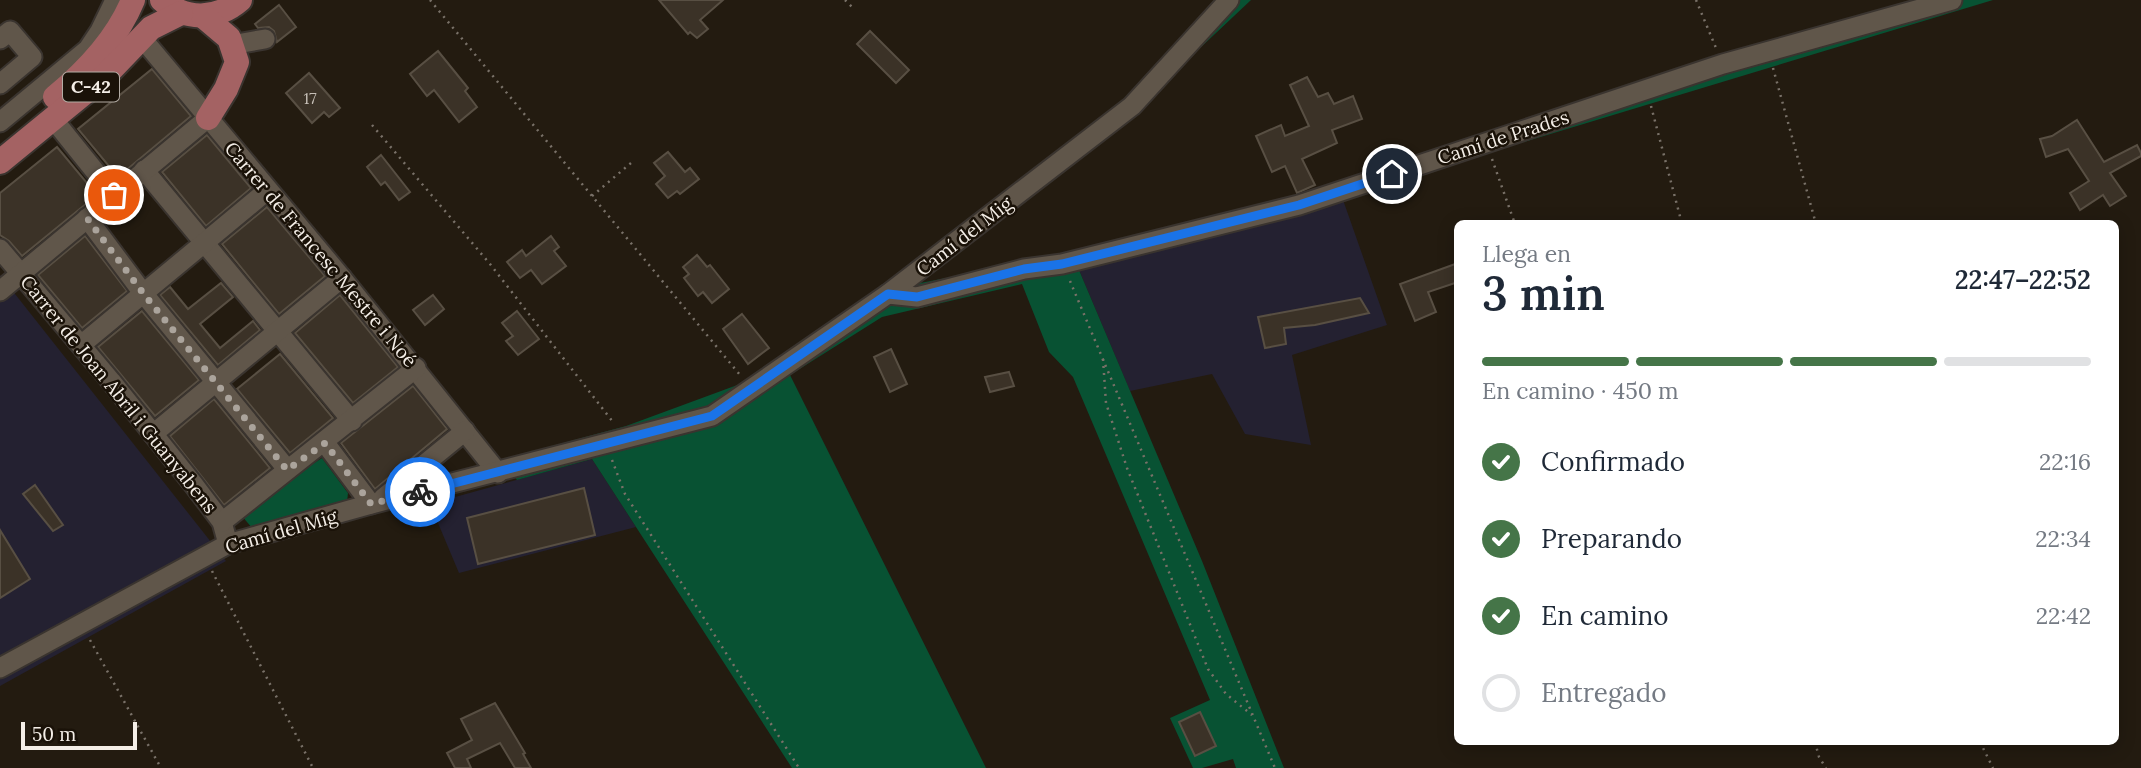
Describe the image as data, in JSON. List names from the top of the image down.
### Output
{
  "streets": {
    "main road": ["C-42"],
    "street": [
      "Camí de Prades",
      "Camí del Mig",
      "Carrer de Francesc Mestre i Noé",
      "Carrer de Joan Abril i Guanyabens"
    ]
  },
  "crossings": [
    ["C-42", "Carrer de Francesc Mestre i Noé"],
    ["Camí de Prades", "Camí del Mig"],
    ["Camí del Mig", "Carrer de Francesc Mestre i Noé"],
    ["Camí del Mig", "Carrer de Joan Abril i Guanyabens"]
  ],
  "house_numbers": ["17"],
  "scale_bar": "50 m",
  "page": {
    "heading": ["3 min", "Llega en", "22:47–22:52"],
    "bar": "En camino · 450 m",
    "list": [
      ["Confirmado", "22:16"],
      ["Preparando", "22:34"],
      ["En camino", "22:42"],
      "Entregado"
    ],
    "scale": "50 m"
  }
}
